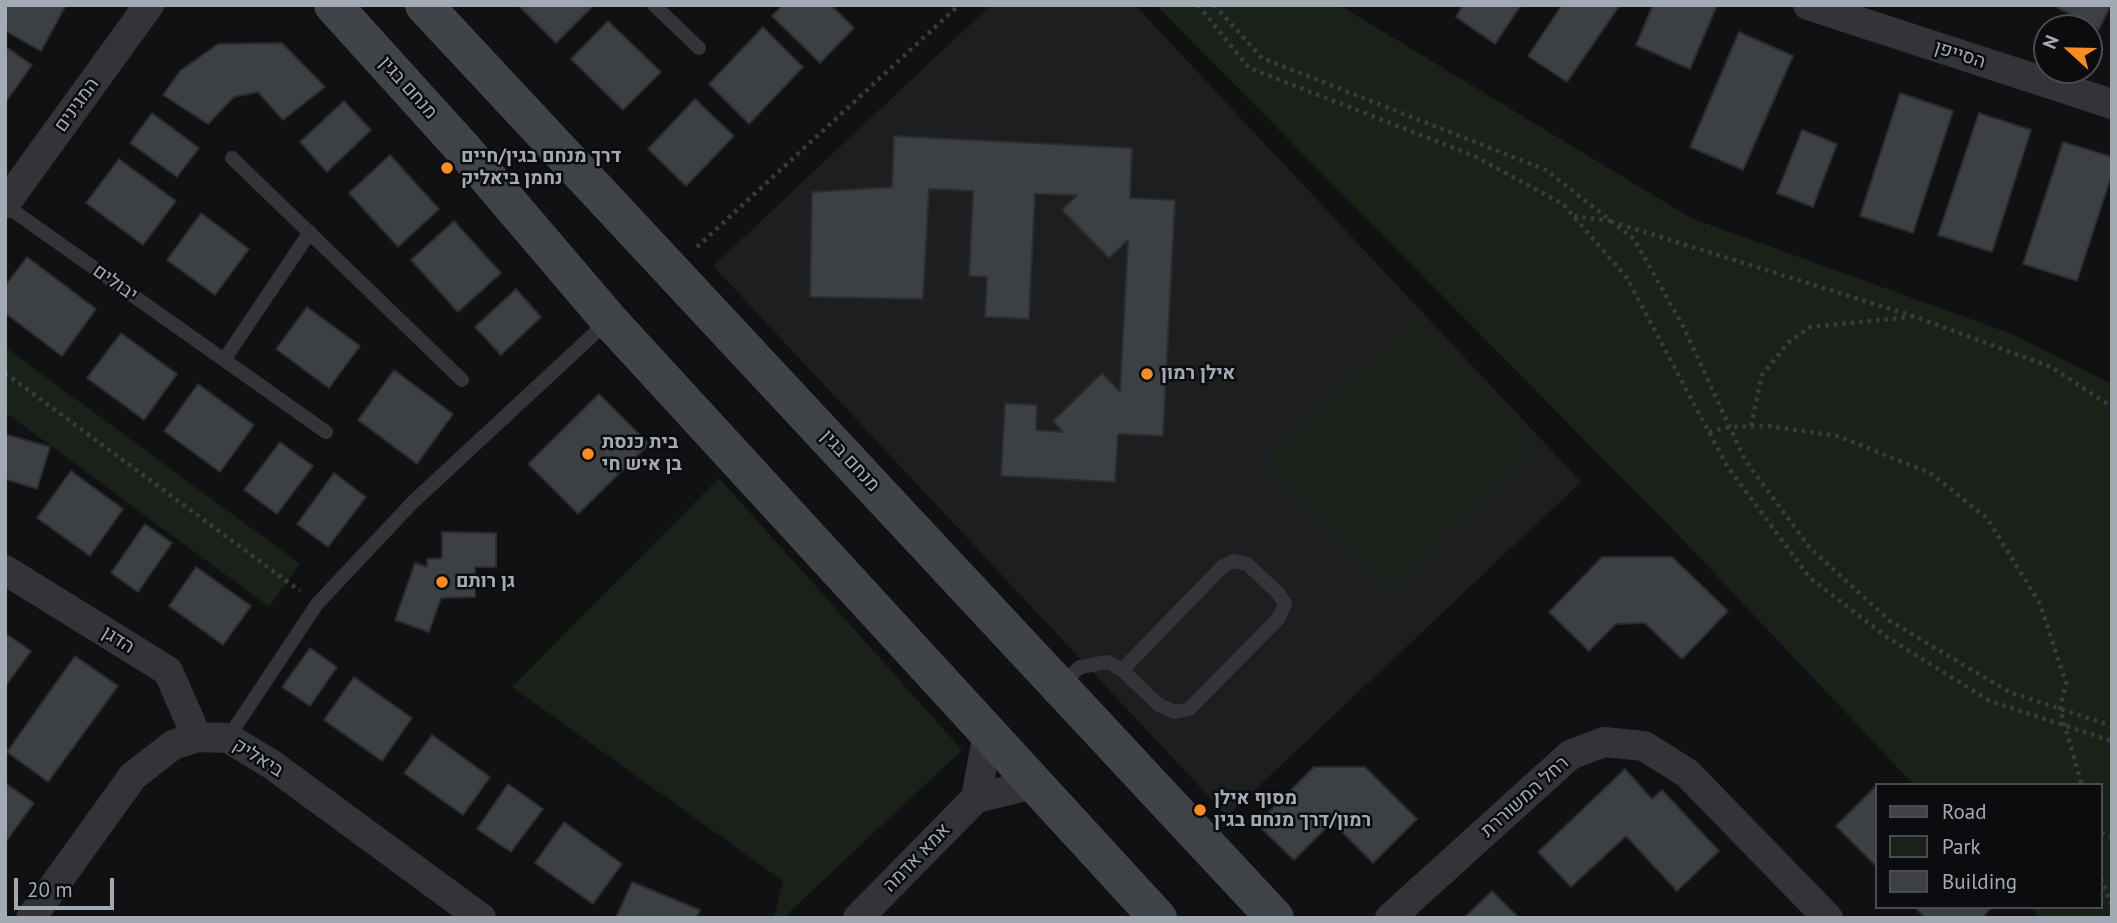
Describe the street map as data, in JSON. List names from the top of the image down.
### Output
{
  "streets": {
    "main road": ["מנחם בגין"],
    "street": [
      "הסייפן",
      "המגינים",
      "הדגן",
      "ביאליק",
      "רחל המשוררת",
      "אמא אדמה"
    ],
    "lane": ["יבולים"]
  },
  "crossings": [
    ["המגינים", "יבולים"],
    ["הדגן", "ביאליק"]
  ],
  "places": [
    "דרך מנחם בגין/חיים נחמן ביאליק",
    "אילן רמון",
    "בית כנסת בן איש חי",
    "גן רותם",
    "מסוף אילן רמון/דרך מנחם בגין"
  ],
  "legend": ["Road", "Park", "Building"],
  "scale_bar": "20 m",
  "north": "left"
}
